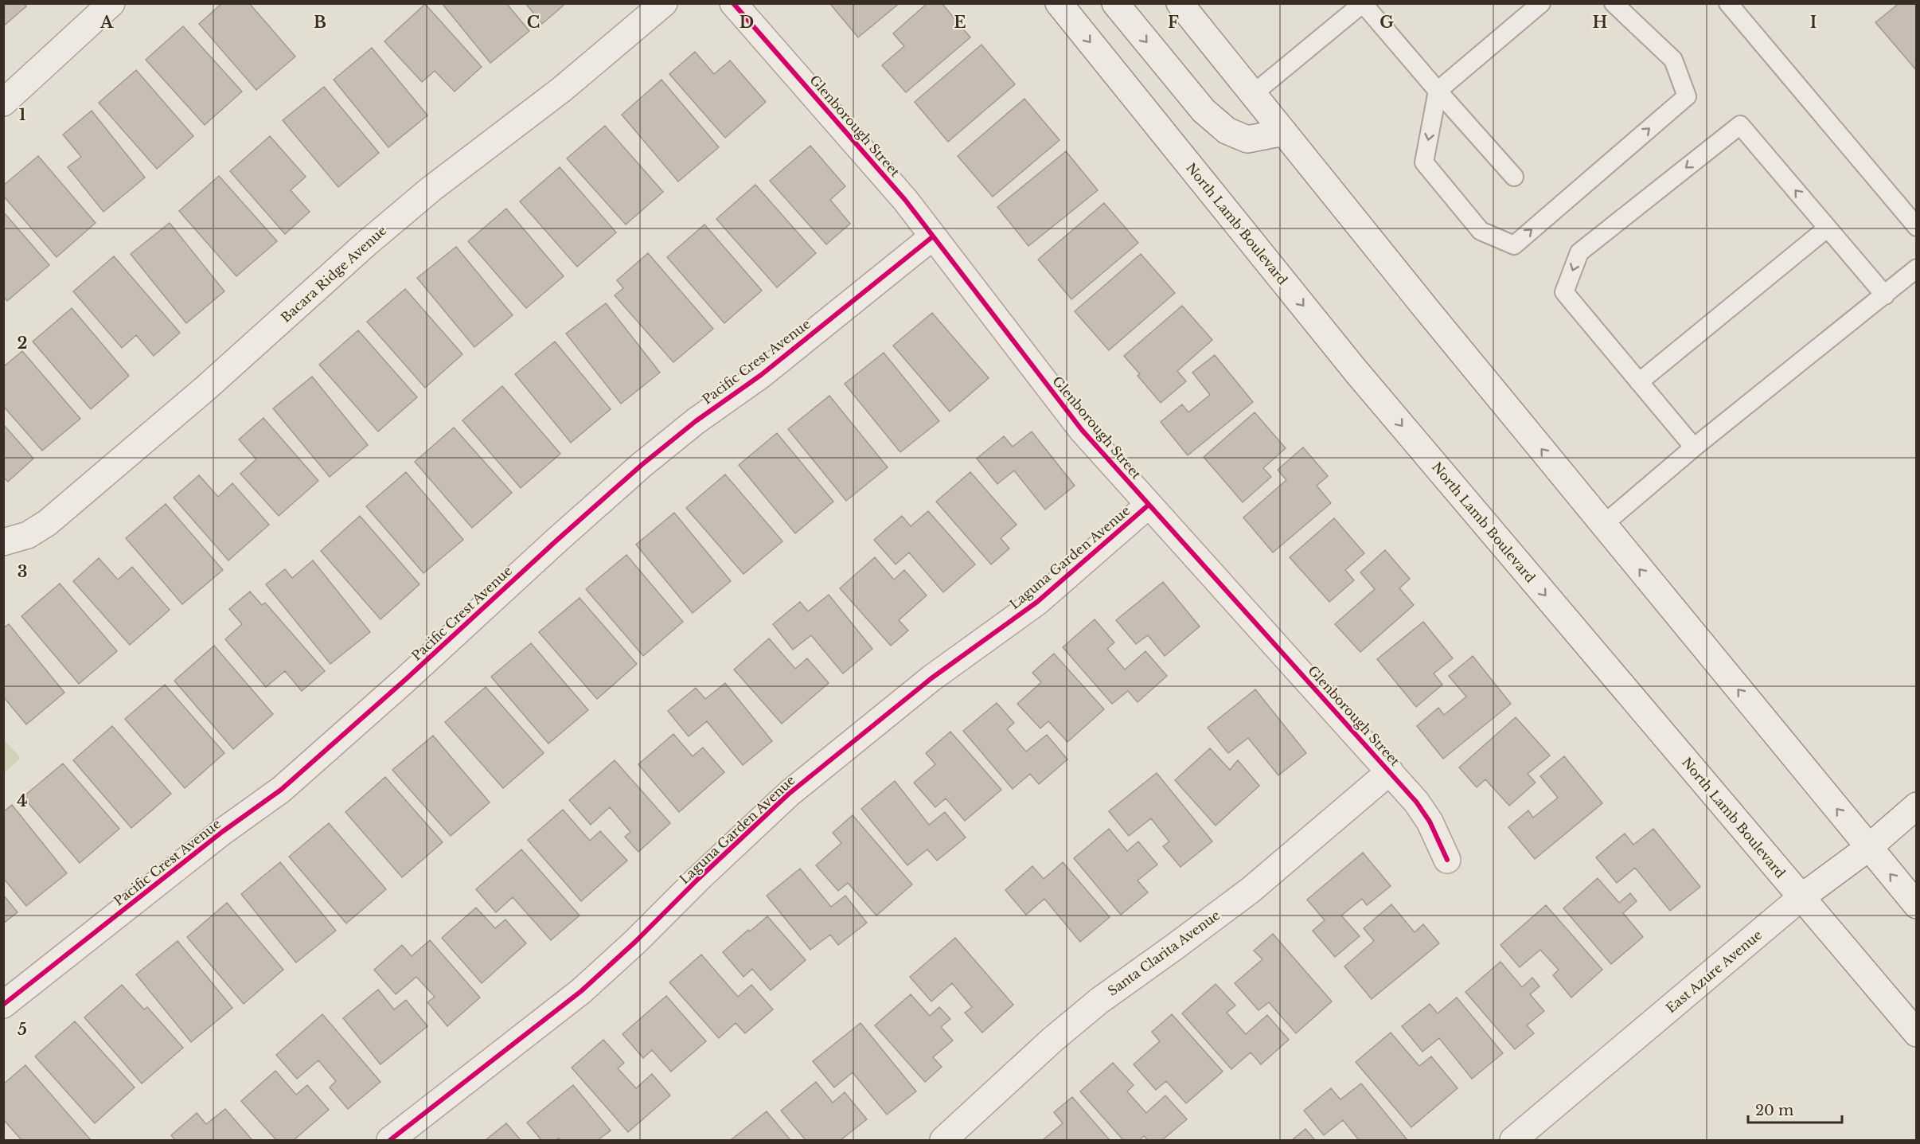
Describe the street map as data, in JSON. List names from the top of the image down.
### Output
{
  "streets": {
    "street": [
      "Glenborough Street",
      "North Lamb Boulevard",
      "Bacara Ridge Avenue",
      "Pacific Crest Avenue",
      "Laguna Garden Avenue",
      "Santa Clarita Avenue",
      "East Azure Avenue"
    ]
  },
  "crossings": [
    ["Glenborough Street", "Pacific Crest Avenue"],
    ["Glenborough Street", "Laguna Garden Avenue"],
    ["Glenborough Street", "Santa Clarita Avenue"],
    ["North Lamb Boulevard", "East Azure Avenue"]
  ],
  "scale_bar": "20 m",
  "grid": {
    "columns": [
      "A",
      "B",
      "C",
      "D",
      "E",
      "F",
      "G",
      "H",
      "I"
    ],
    "rows": [
      "1",
      "2",
      "3",
      "4",
      "5"
    ]
  }
}
